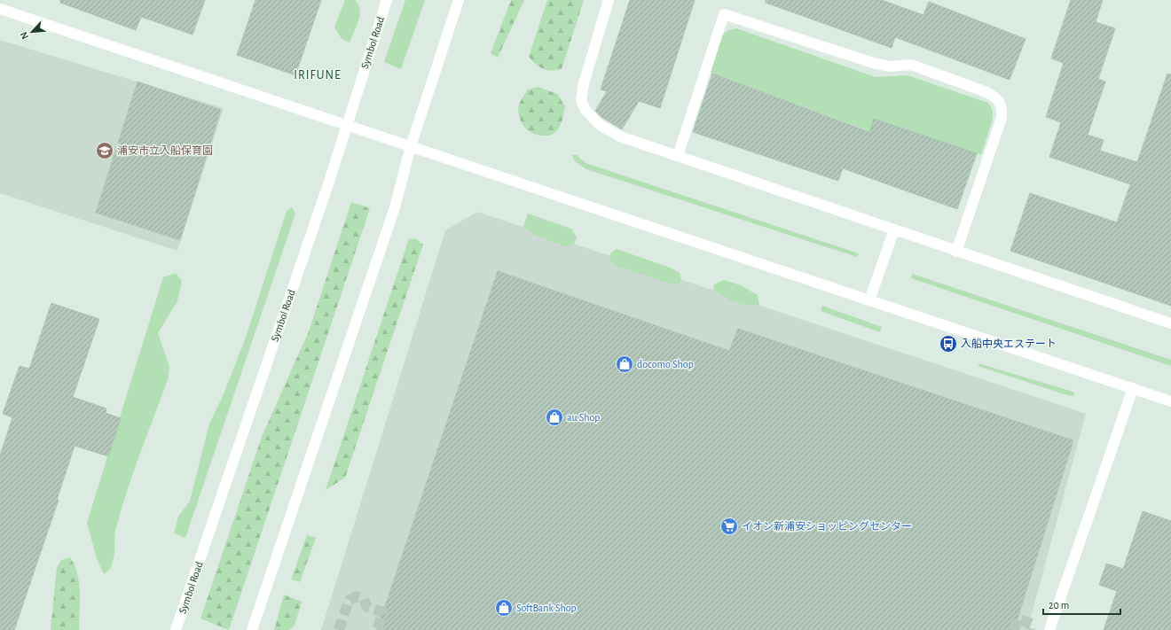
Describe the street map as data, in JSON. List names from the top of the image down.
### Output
{
  "streets": {
    "street": ["Symbol Road"]
  },
  "districts": ["IRIFUNE"],
  "places": {
    "school or university": ["浦安市立入船保育園"],
    "bus stop": ["入船中央エステート"],
    "shop": ["docomo Shop", "au Shop", "SoftBank Shop"],
    "supermarket": ["イオン新浦安ショッピングセンター"]
  },
  "scale_bar": "20 m",
  "north": "bottom left"
}
